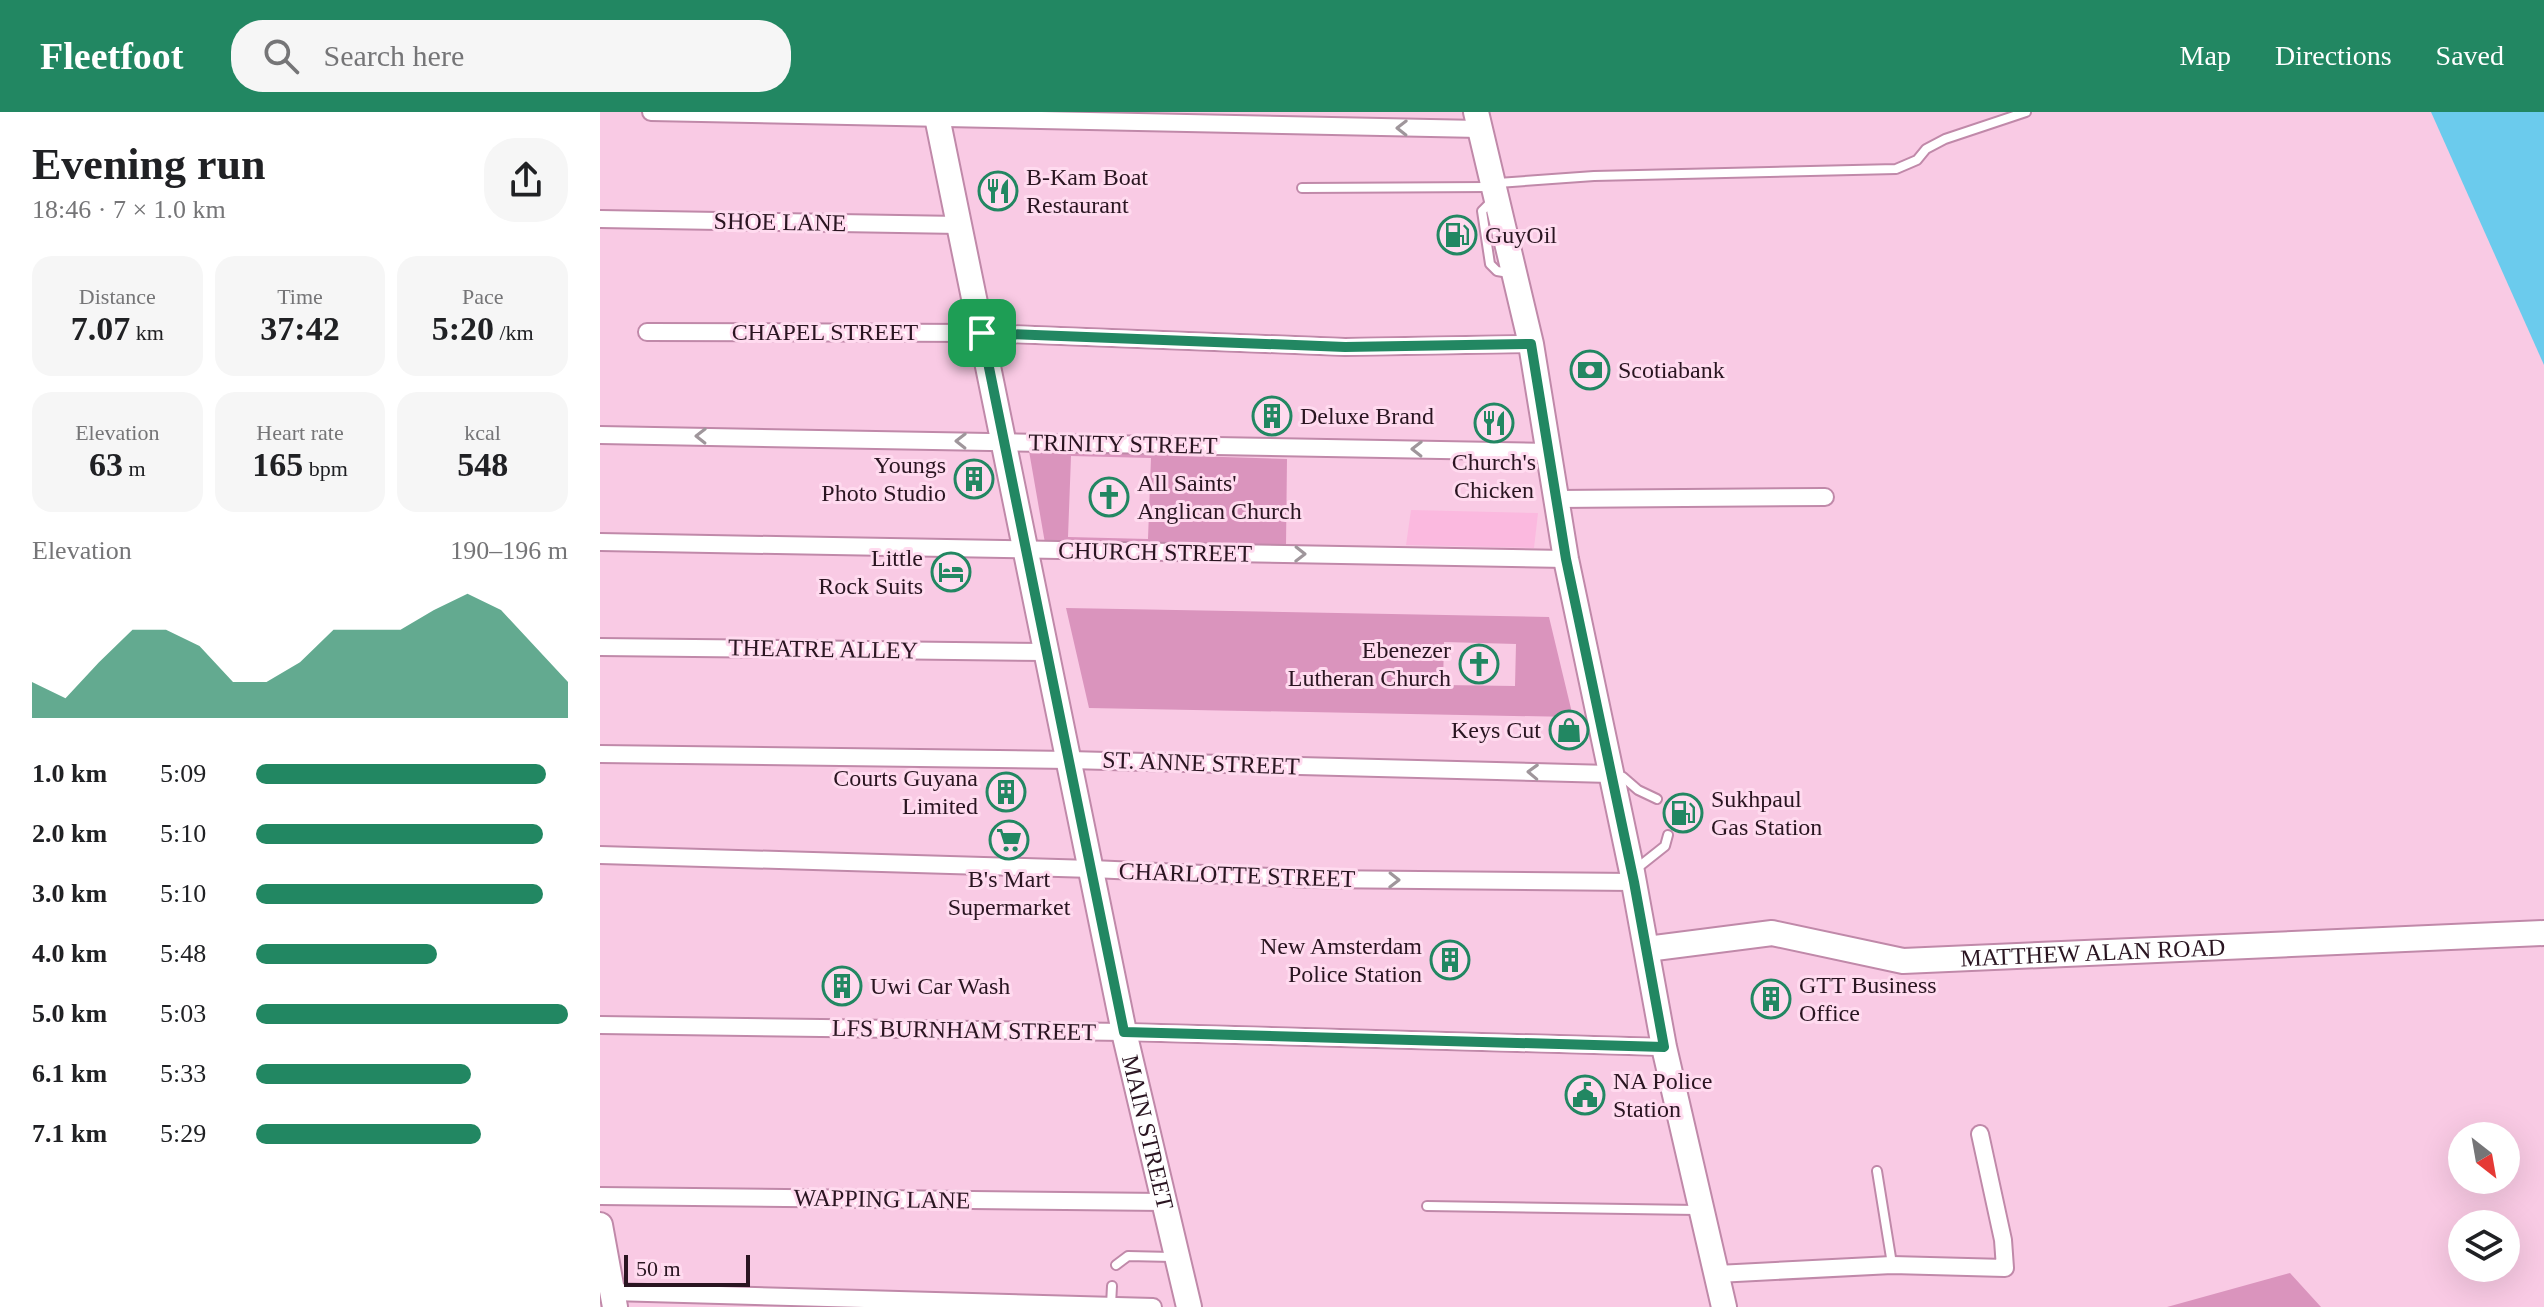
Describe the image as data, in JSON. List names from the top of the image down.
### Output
{
  "streets": {
    "street": [
      "SHOE LANE",
      "CHAPEL STREET",
      "TRINITY STREET",
      "CHURCH STREET",
      "THEATRE ALLEY",
      "ST. ANNE STREET",
      "CHARLOTTE STREET",
      "MATTHEW ALAN ROAD",
      "LFS BURNHAM STREET",
      "MAIN STREET",
      "WAPPING LANE"
    ]
  },
  "crossings": [
    ["SHOE LANE", "MAIN STREET"],
    ["CHAPEL STREET", "MAIN STREET"],
    ["TRINITY STREET", "MAIN STREET"],
    ["CHURCH STREET", "MAIN STREET"],
    ["THEATRE ALLEY", "MAIN STREET"],
    ["ST. ANNE STREET", "MAIN STREET"],
    ["CHARLOTTE STREET", "MAIN STREET"],
    ["LFS BURNHAM STREET", "MAIN STREET"],
    ["MAIN STREET", "WAPPING LANE"]
  ],
  "one_way": [
    "TRINITY STREET",
    "CHURCH STREET",
    "ST. ANNE STREET",
    "CHARLOTTE STREET"
  ],
  "places": {
    "restaurant": ["B-Kam Boat Restaurant", "Church's Chicken"],
    "fuel station": ["GuyOil", "Sukhpaul Gas Station"],
    "bank": ["Scotiabank"],
    "building": [
      "Deluxe Brand",
      "Youngs Photo Studio",
      "Courts Guyana Limited",
      "New Amsterdam Police Station",
      "Uwi Car Wash",
      "GTT Business Office"
    ],
    "church": ["All Saints' Anglican Church", "Ebenezer Lutheran Church"],
    "hotel": ["Little Rock Suits"],
    "shop": ["Keys Cut"],
    "supermarket": ["B's Mart Supermarket"],
    "public building": ["NA Police Station"]
  },
  "scale_bar": "50 m",
  "north": "bottom right",
  "page": {
    "header": "Fleetfoot",
    "search": "Search here",
    "nav": ["Map", "Directions", "Saved"],
    "heading": ["Evening run", "18:46 · 7 × 1.0 km"],
    "stats": [
      ["Distance", "7.07 km"],
      ["Time", "37:42"],
      ["Pace", "5:20 /km"],
      ["Elevation", "63 m"],
      ["Heart rate", "165 bpm"],
      ["kcal", "548"]
    ],
    "chart": ["Elevation", "190–196 m"],
    "list": [
      {
        "name": "1.0 km",
        "note": "5:09"
      },
      {
        "name": "2.0 km",
        "note": "5:10"
      },
      {
        "name": "3.0 km",
        "note": "5:10"
      },
      {
        "name": "4.0 km",
        "note": "5:48"
      },
      {
        "name": "5.0 km",
        "note": "5:03"
      },
      {
        "name": "6.1 km",
        "note": "5:33"
      },
      {
        "name": "7.1 km",
        "note": "5:29"
      }
    ],
    "scale": "50 m"
  }
}
